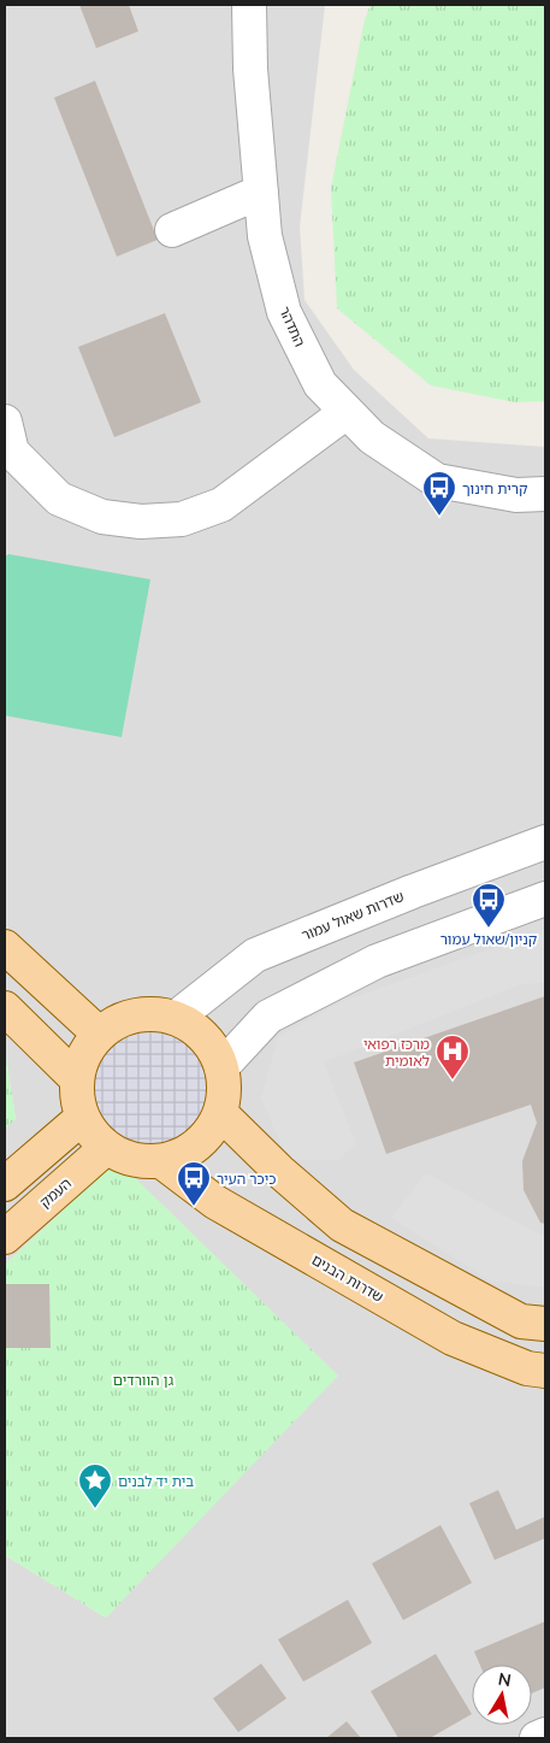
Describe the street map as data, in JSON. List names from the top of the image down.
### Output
{
  "streets": {
    "main road": ["העמק", "שדרות הבנים"],
    "street": ["התדהר", "שדרות שאול עמור"]
  },
  "crossings": [
    ["שדרות שאול עמור", "העמק"],
    ["שדרות שאול עמור", "שדרות הבנים"],
    ["העמק", "שדרות הבנים"]
  ],
  "parks": ["גן הוורדים"],
  "places": {
    "bus stop": ["קרית חינוך", "קניון/שאול עמור", "כיכר העיר"],
    "hospital": ["מרכז רפואי לאומית"],
    "place": ["בית יד לבנים"]
  },
  "north": "top"
}
